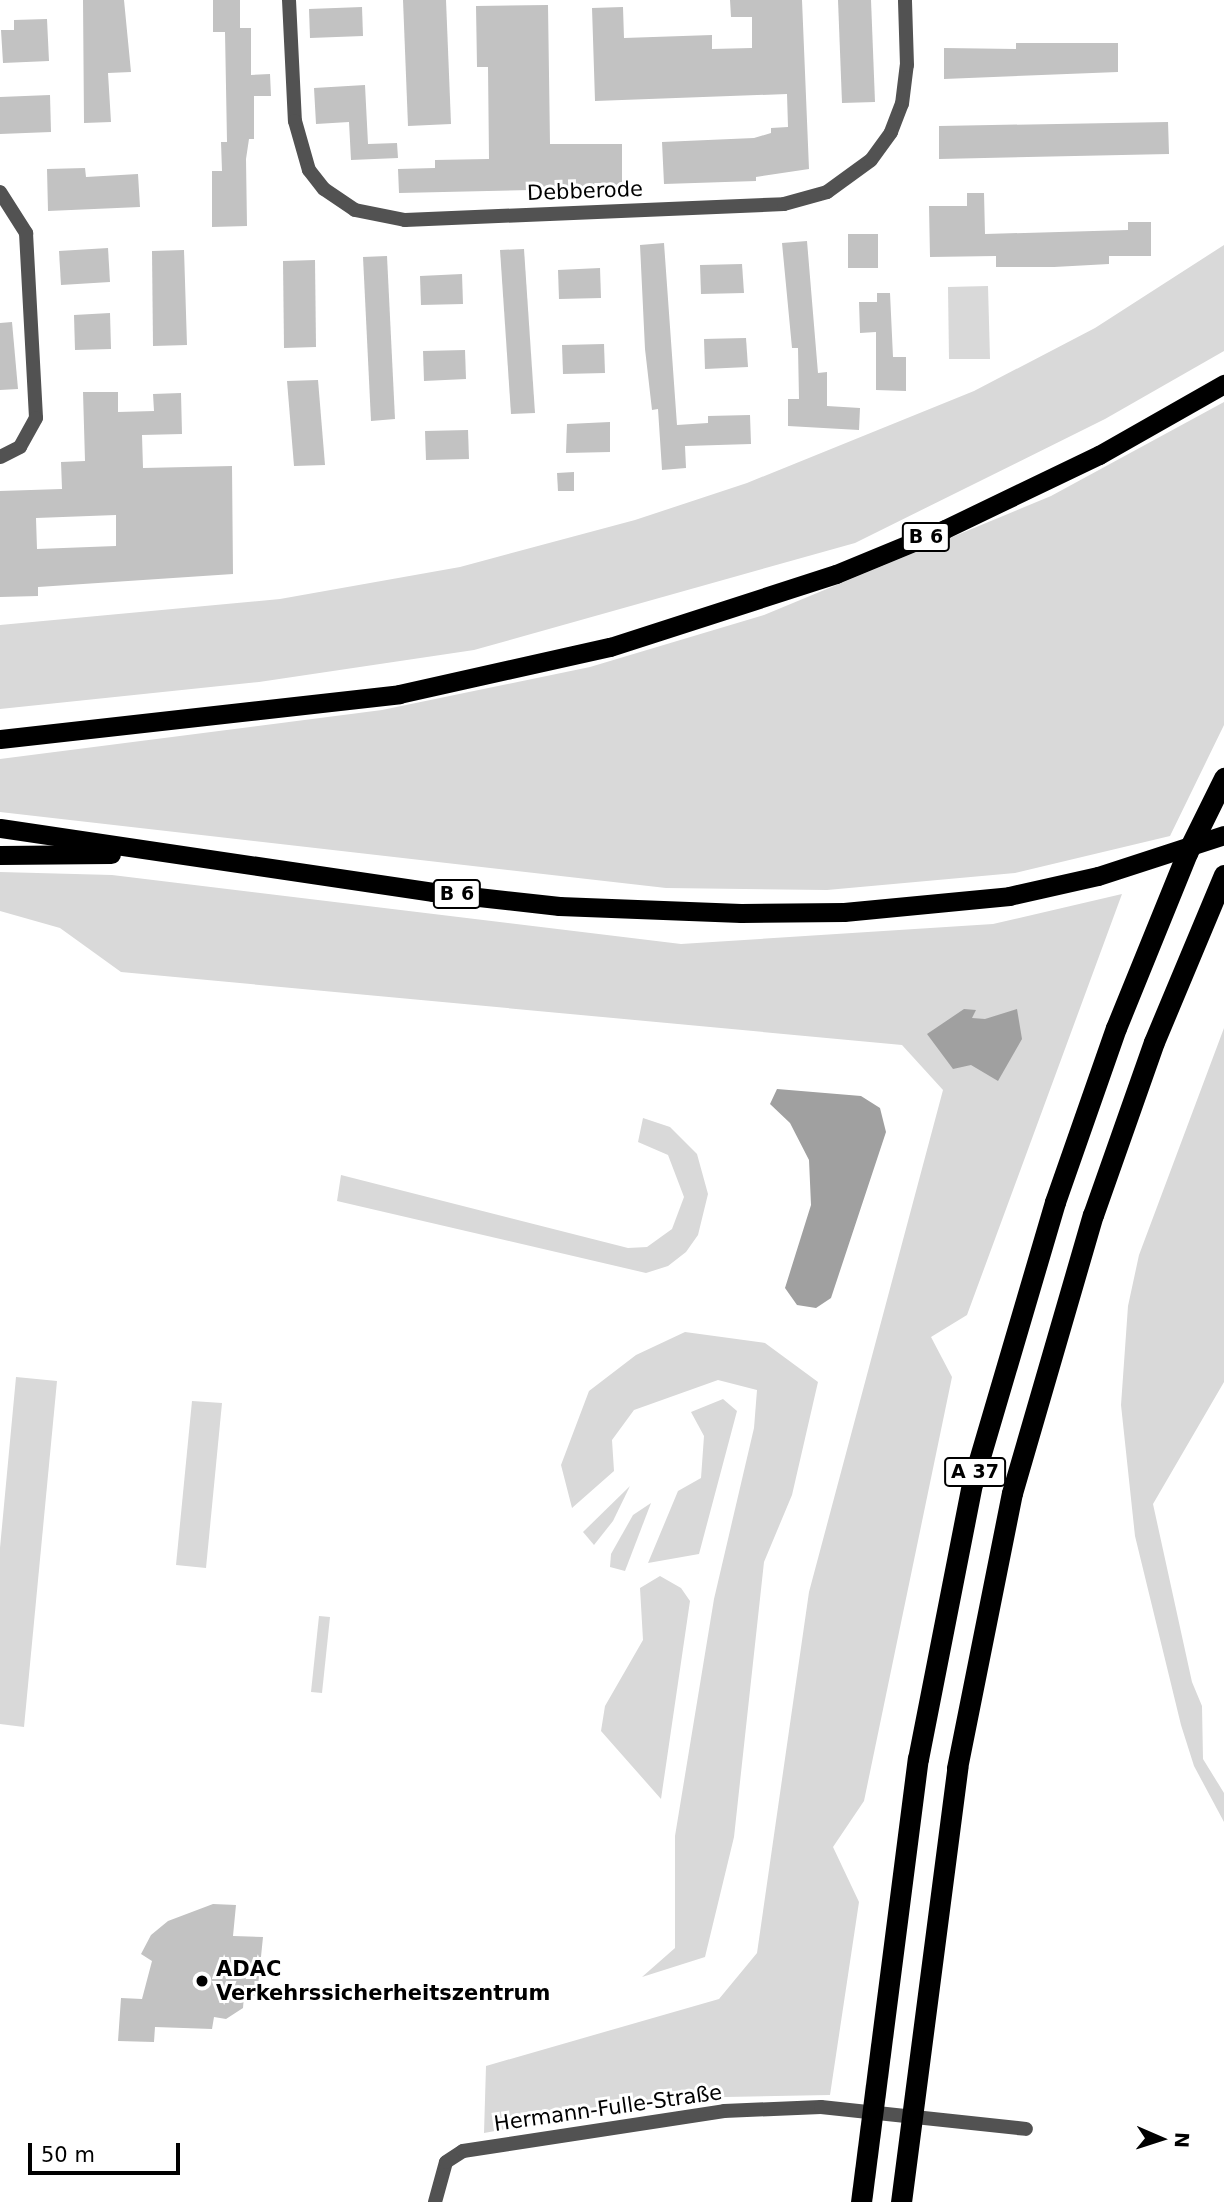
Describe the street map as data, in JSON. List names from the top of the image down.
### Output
{
  "streets": {
    "highway": ["B 6", "A 37"],
    "street": ["Debberode", "Hermann-Fulle-Straße"]
  },
  "places": ["ADAC Verkehrssicherheitszentrum"],
  "scale_bar": "50 m",
  "north": "right"
}
